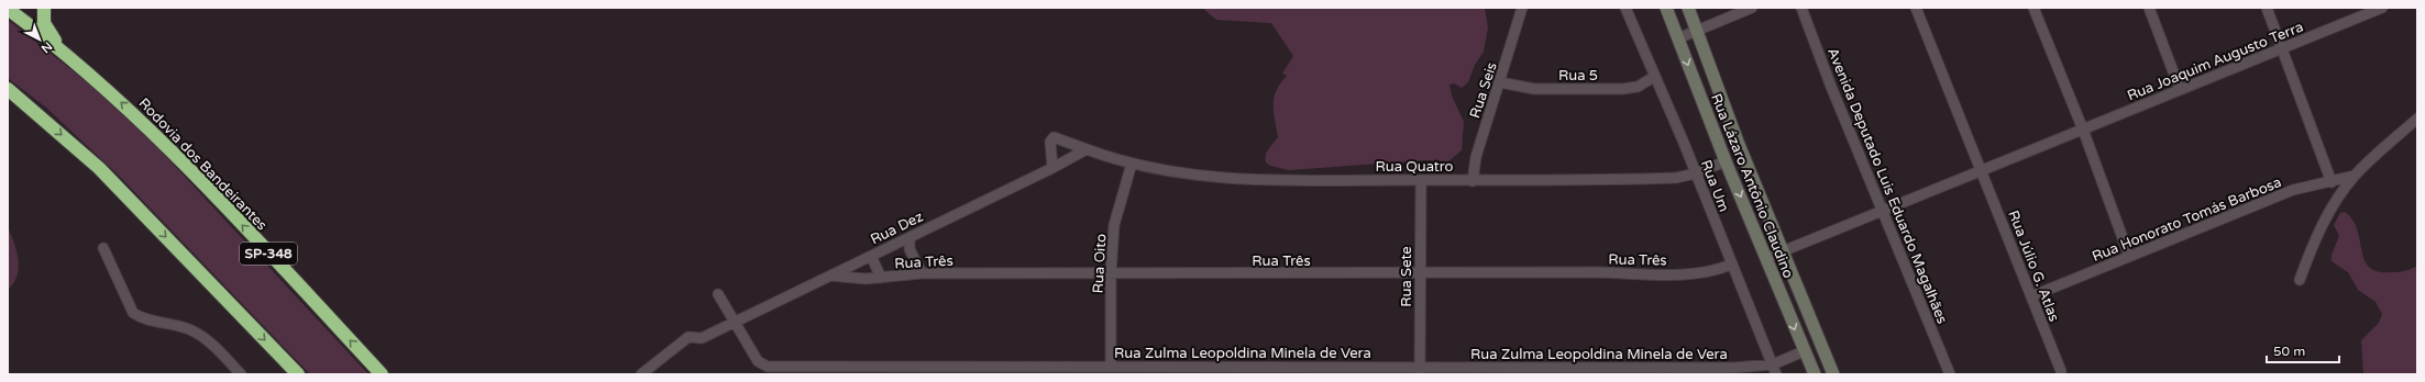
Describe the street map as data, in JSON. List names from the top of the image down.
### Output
{
  "streets": {
    "highway": ["Rodovia dos Bandeirantes", "SP-348"],
    "main road": ["Rua Lázaro Antônio Claudino"],
    "street": [
      "Rua Joaquim Augusto Terra",
      "Rua 5",
      "Rua Seis",
      "Rua Quatro",
      "Rua Um",
      "Avenida Deputado Luis Eduardo Magalhães",
      "Rua Honorato Tomás Barbosa",
      "Rua Dez",
      "Rua Três",
      "Rua Oito",
      "Rua Júlio G. Atlas",
      "Rua Sete",
      "Rua Zulma Leopoldina Minela de Vera"
    ]
  },
  "crossings": [
    ["Rua 5", "Rua Seis"],
    ["Rua 5", "Rua Um"],
    ["Rua Seis", "Rua Quatro"],
    ["Rua Quatro", "Rua Um"],
    ["Rua Quatro", "Rua Lázaro Antônio Claudino"],
    ["Rua Quatro", "Rua Dez"],
    ["Rua Quatro", "Rua Oito"],
    ["Rua Quatro", "Rua Sete"],
    ["Rua Um", "Rua Três"],
    ["Rua Um", "Rua Zulma Leopoldina Minela de Vera"],
    ["Rua Lázaro Antônio Claudino", "Rua Zulma Leopoldina Minela de Vera"],
    ["Rua Honorato Tomás Barbosa", "Rua Júlio G. Atlas"],
    ["Rua Dez", "Rua Três"],
    ["Rua Dez", "Rua Zulma Leopoldina Minela de Vera"],
    ["Rua Três", "Rua Oito"],
    ["Rua Três", "Rua Sete"],
    ["Rua Oito", "Rua Zulma Leopoldina Minela de Vera"],
    ["Rua Sete", "Rua Zulma Leopoldina Minela de Vera"]
  ],
  "scale_bar": "50 m",
  "north": "bottom right"
}
